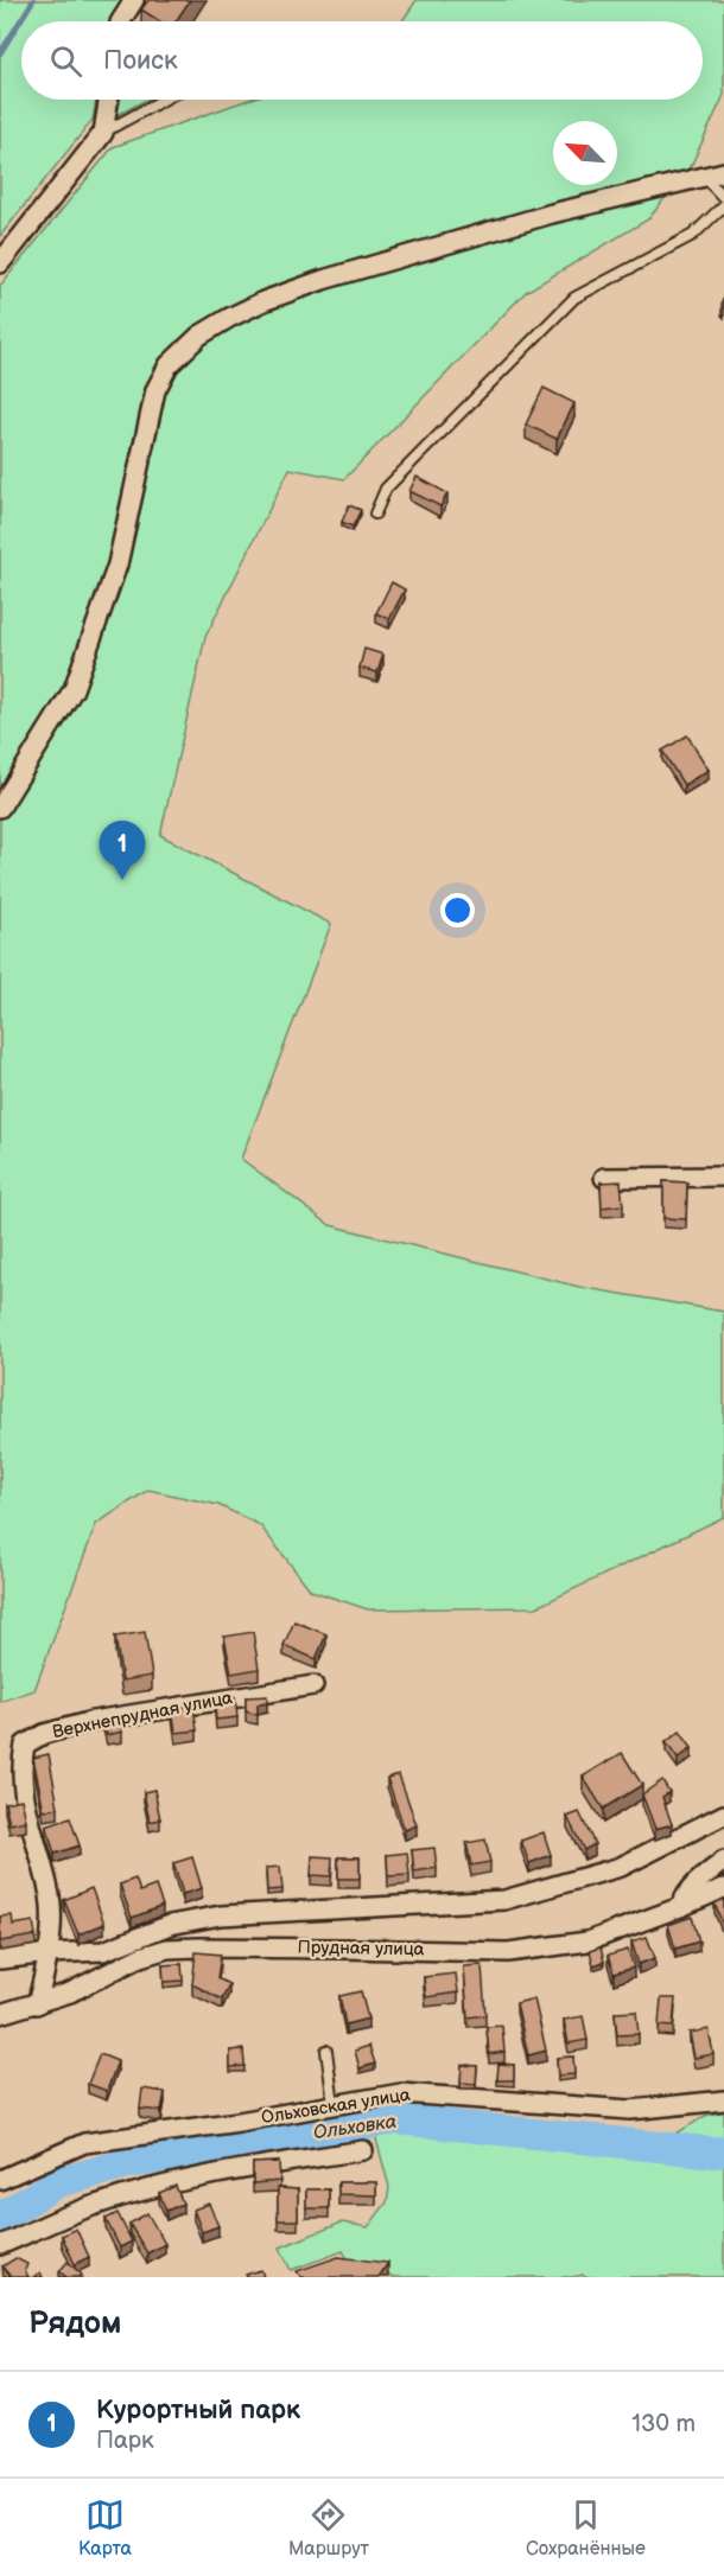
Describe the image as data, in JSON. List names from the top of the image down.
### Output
{
  "streets": {
    "street": ["Верхнепрудная улица", "Прудная улица", "Ольховская улица"]
  },
  "crossings": [
    ["Верхнепрудная улица", "Прудная улица"]
  ],
  "water": ["Ольховка"],
  "north": "top left",
  "page": {
    "search": "Поиск",
    "pins": "1",
    "heading": "Рядом",
    "list": [
      {
        "mark": "1",
        "name": "Курортный парк",
        "note": "Парк",
        "value": "130 m"
      }
    ],
    "nav": ["Карта", "Маршрут", "Сохранённые"]
  }
}
